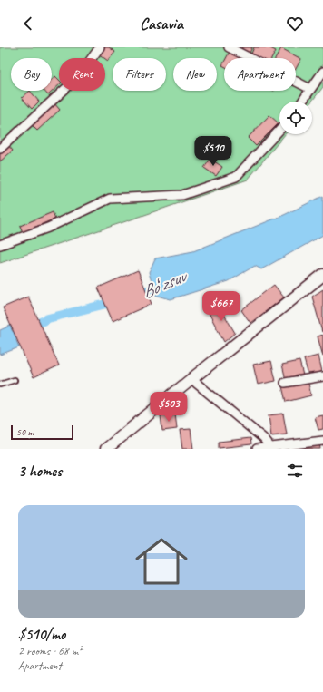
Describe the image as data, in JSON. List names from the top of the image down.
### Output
{
  "water": ["Boʻzsuv"],
  "scale_bar": "50 m",
  "page": {
    "header": "Casavia",
    "chip": [
      "Buy",
      "Rent",
      "Filters",
      "New",
      "Apartment"
    ],
    "price": ["$510", "$667", "$503"],
    "scale": "50 m",
    "heading": "3 homes",
    "list": [
      {
        "name": "$510/mo",
        "note": "2 rooms · 68 m² · Apartment"
      }
    ]
  }
}
